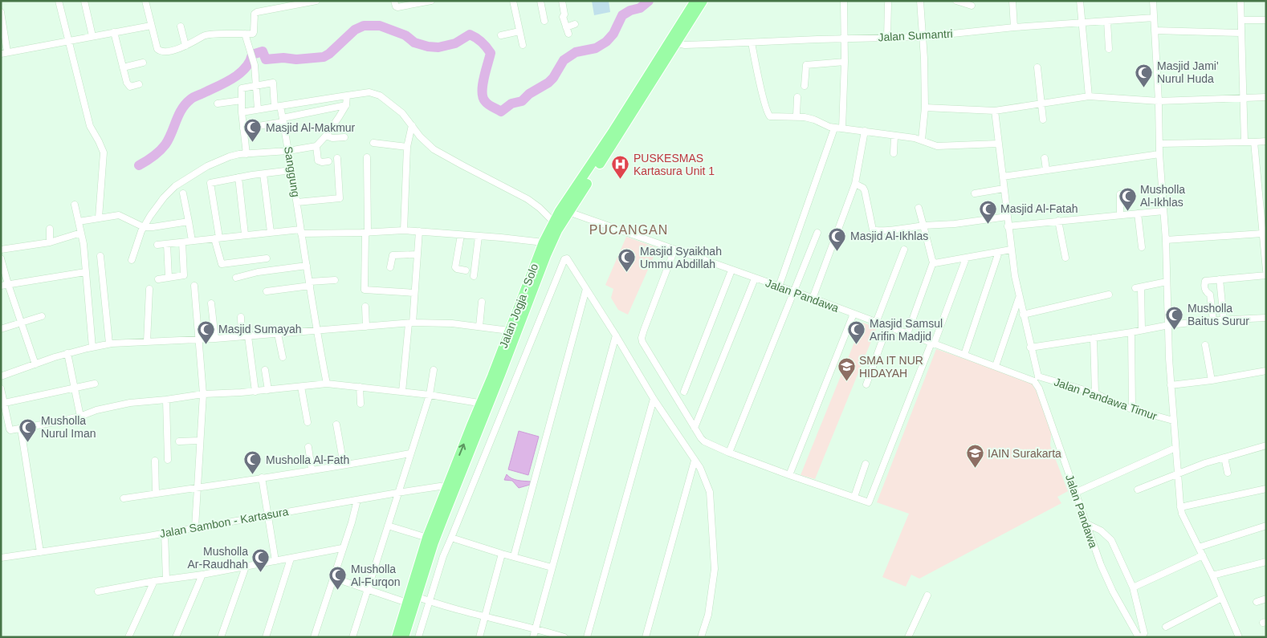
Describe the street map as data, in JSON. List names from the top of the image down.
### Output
{
  "streets": {
    "highway": ["Jalan Jogja - Solo"],
    "street": [
      "Jalan Sumantri",
      "Sanggung",
      "Jalan Pandawa",
      "Jalan Pandawa Timur",
      "Jalan Sambon - Kartasura"
    ]
  },
  "crossings": [
    ["Jalan Sumantri", "Jalan Jogja - Solo"],
    ["Jalan Pandawa", "Jalan Jogja - Solo"],
    ["Jalan Pandawa", "Jalan Pandawa Timur"],
    ["Jalan Jogja - Solo", "Jalan Sambon - Kartasura"]
  ],
  "districts": ["PUCANGAN"],
  "places": {
    "mosque": [
      "Masjid Jami' Nurul Huda",
      "Masjid Al-Makmur",
      "Musholla Al-Ikhlas",
      "Masjid Al-Fatah",
      "Masjid Al-Ikhlas",
      "Masjid Syaikhah Ummu Abdillah",
      "Musholla Baitus Surur",
      "Masjid Sumayah",
      "Masjid Samsul Arifin Madjid",
      "Musholla Nurul Iman",
      "Musholla Al-Fath",
      "Musholla Ar-Raudhah",
      "Musholla Al-Furqon"
    ],
    "hospital": ["PUSKESMAS Kartasura Unit 1"],
    "school or university": ["SMA IT NUR HIDAYAH", "IAIN Surakarta"]
  }
}
